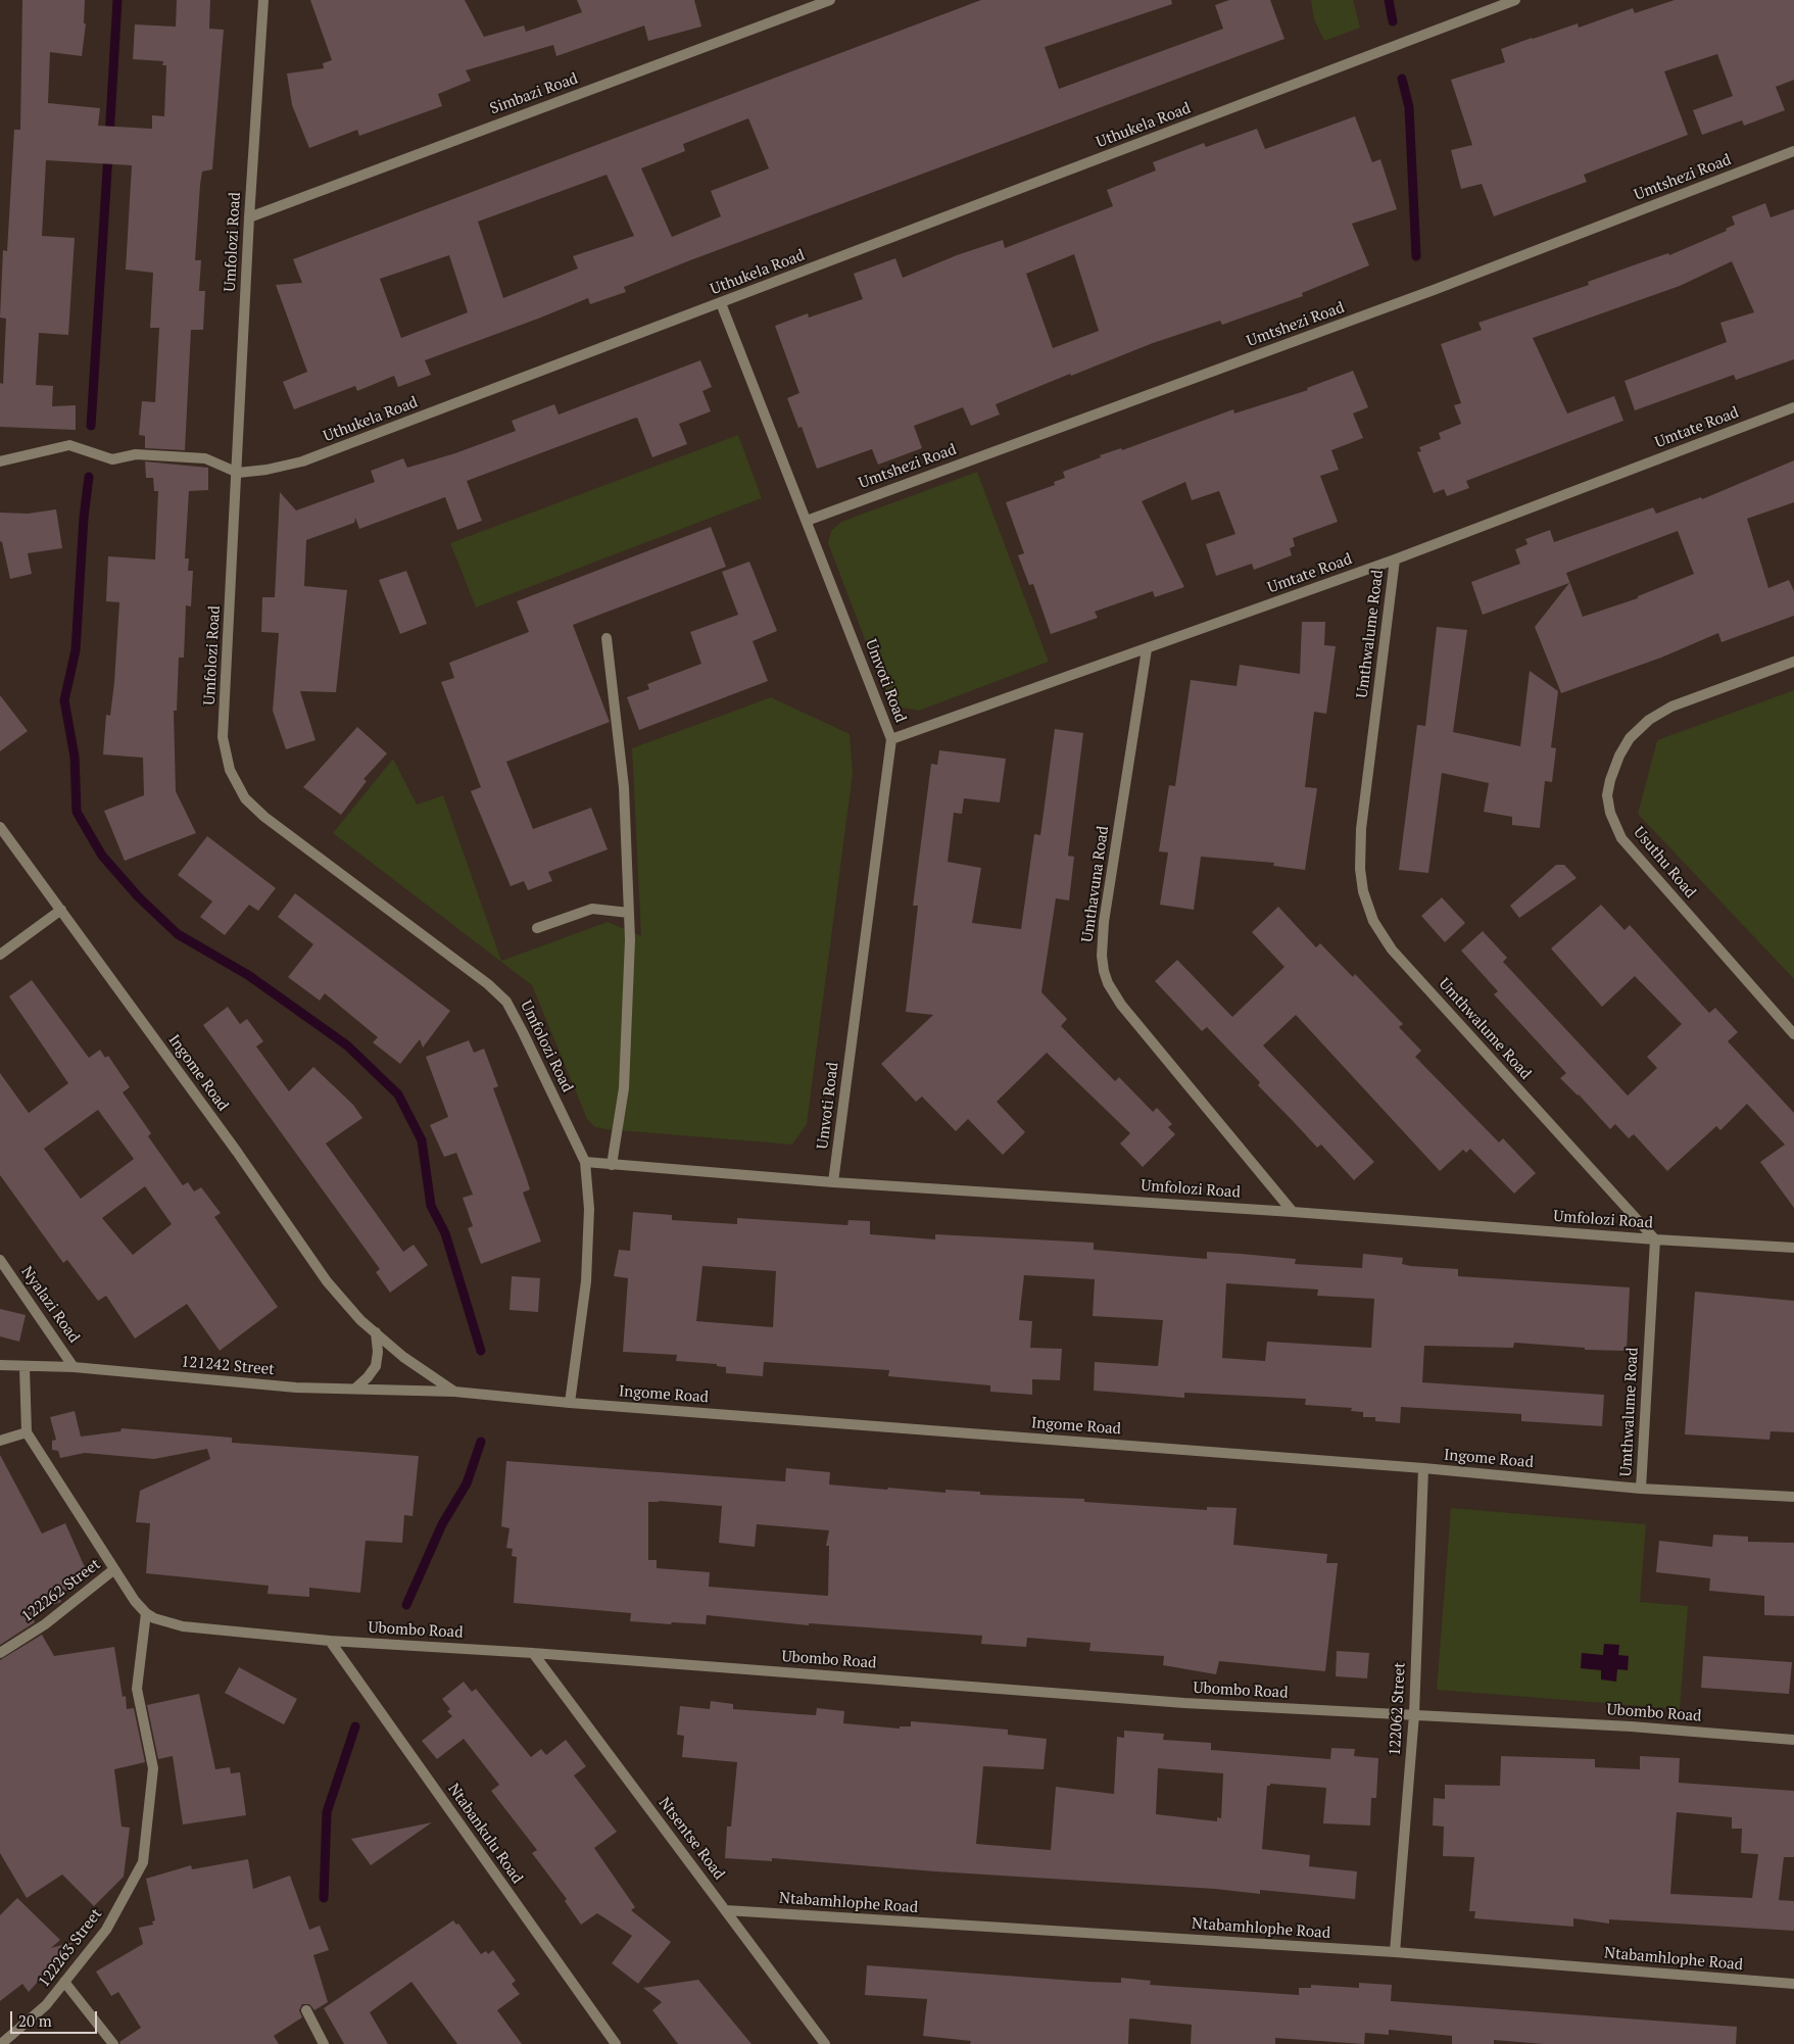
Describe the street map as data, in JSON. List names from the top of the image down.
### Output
{
  "streets": {
    "street": [
      "Simbazi Road",
      "Uthukela Road",
      "Umtshezi Road",
      "Umfolozi Road",
      "Umtate Road",
      "Umthwalume Road",
      "Umvoti Road",
      "Usuthu Road",
      "Umthavuna Road",
      "Ingome Road",
      "Nyalazi Road",
      "121242 Street",
      "122262 Street",
      "Ubombo Road",
      "122062 Street",
      "Ntabankulu Road",
      "Ntsentse Road",
      "Ntabamhlophe Road",
      "122263 Street"
    ]
  },
  "crossings": [
    ["Simbazi Road", "Umfolozi Road"],
    ["Uthukela Road", "Umfolozi Road"],
    ["Uthukela Road", "Umvoti Road"],
    ["Umtshezi Road", "Umvoti Road"],
    ["Umfolozi Road", "Umthwalume Road"],
    ["Umfolozi Road", "Umvoti Road"],
    ["Umfolozi Road", "Umthavuna Road"],
    ["Umfolozi Road", "Ingome Road"],
    ["Umtate Road", "Umthwalume Road"],
    ["Umtate Road", "Umvoti Road"],
    ["Umtate Road", "Umthavuna Road"],
    ["Umthwalume Road", "Ingome Road"],
    ["Ingome Road", "121242 Street"],
    ["Ingome Road", "122062 Street"],
    ["Nyalazi Road", "121242 Street"],
    ["Ubombo Road", "122062 Street"],
    ["Ubombo Road", "Ntabankulu Road"],
    ["Ubombo Road", "Ntsentse Road"],
    ["Ubombo Road", "122263 Street"],
    ["122062 Street", "Ntabamhlophe Road"],
    ["Ntsentse Road", "Ntabamhlophe Road"]
  ],
  "scale_bar": "20 m"
}
